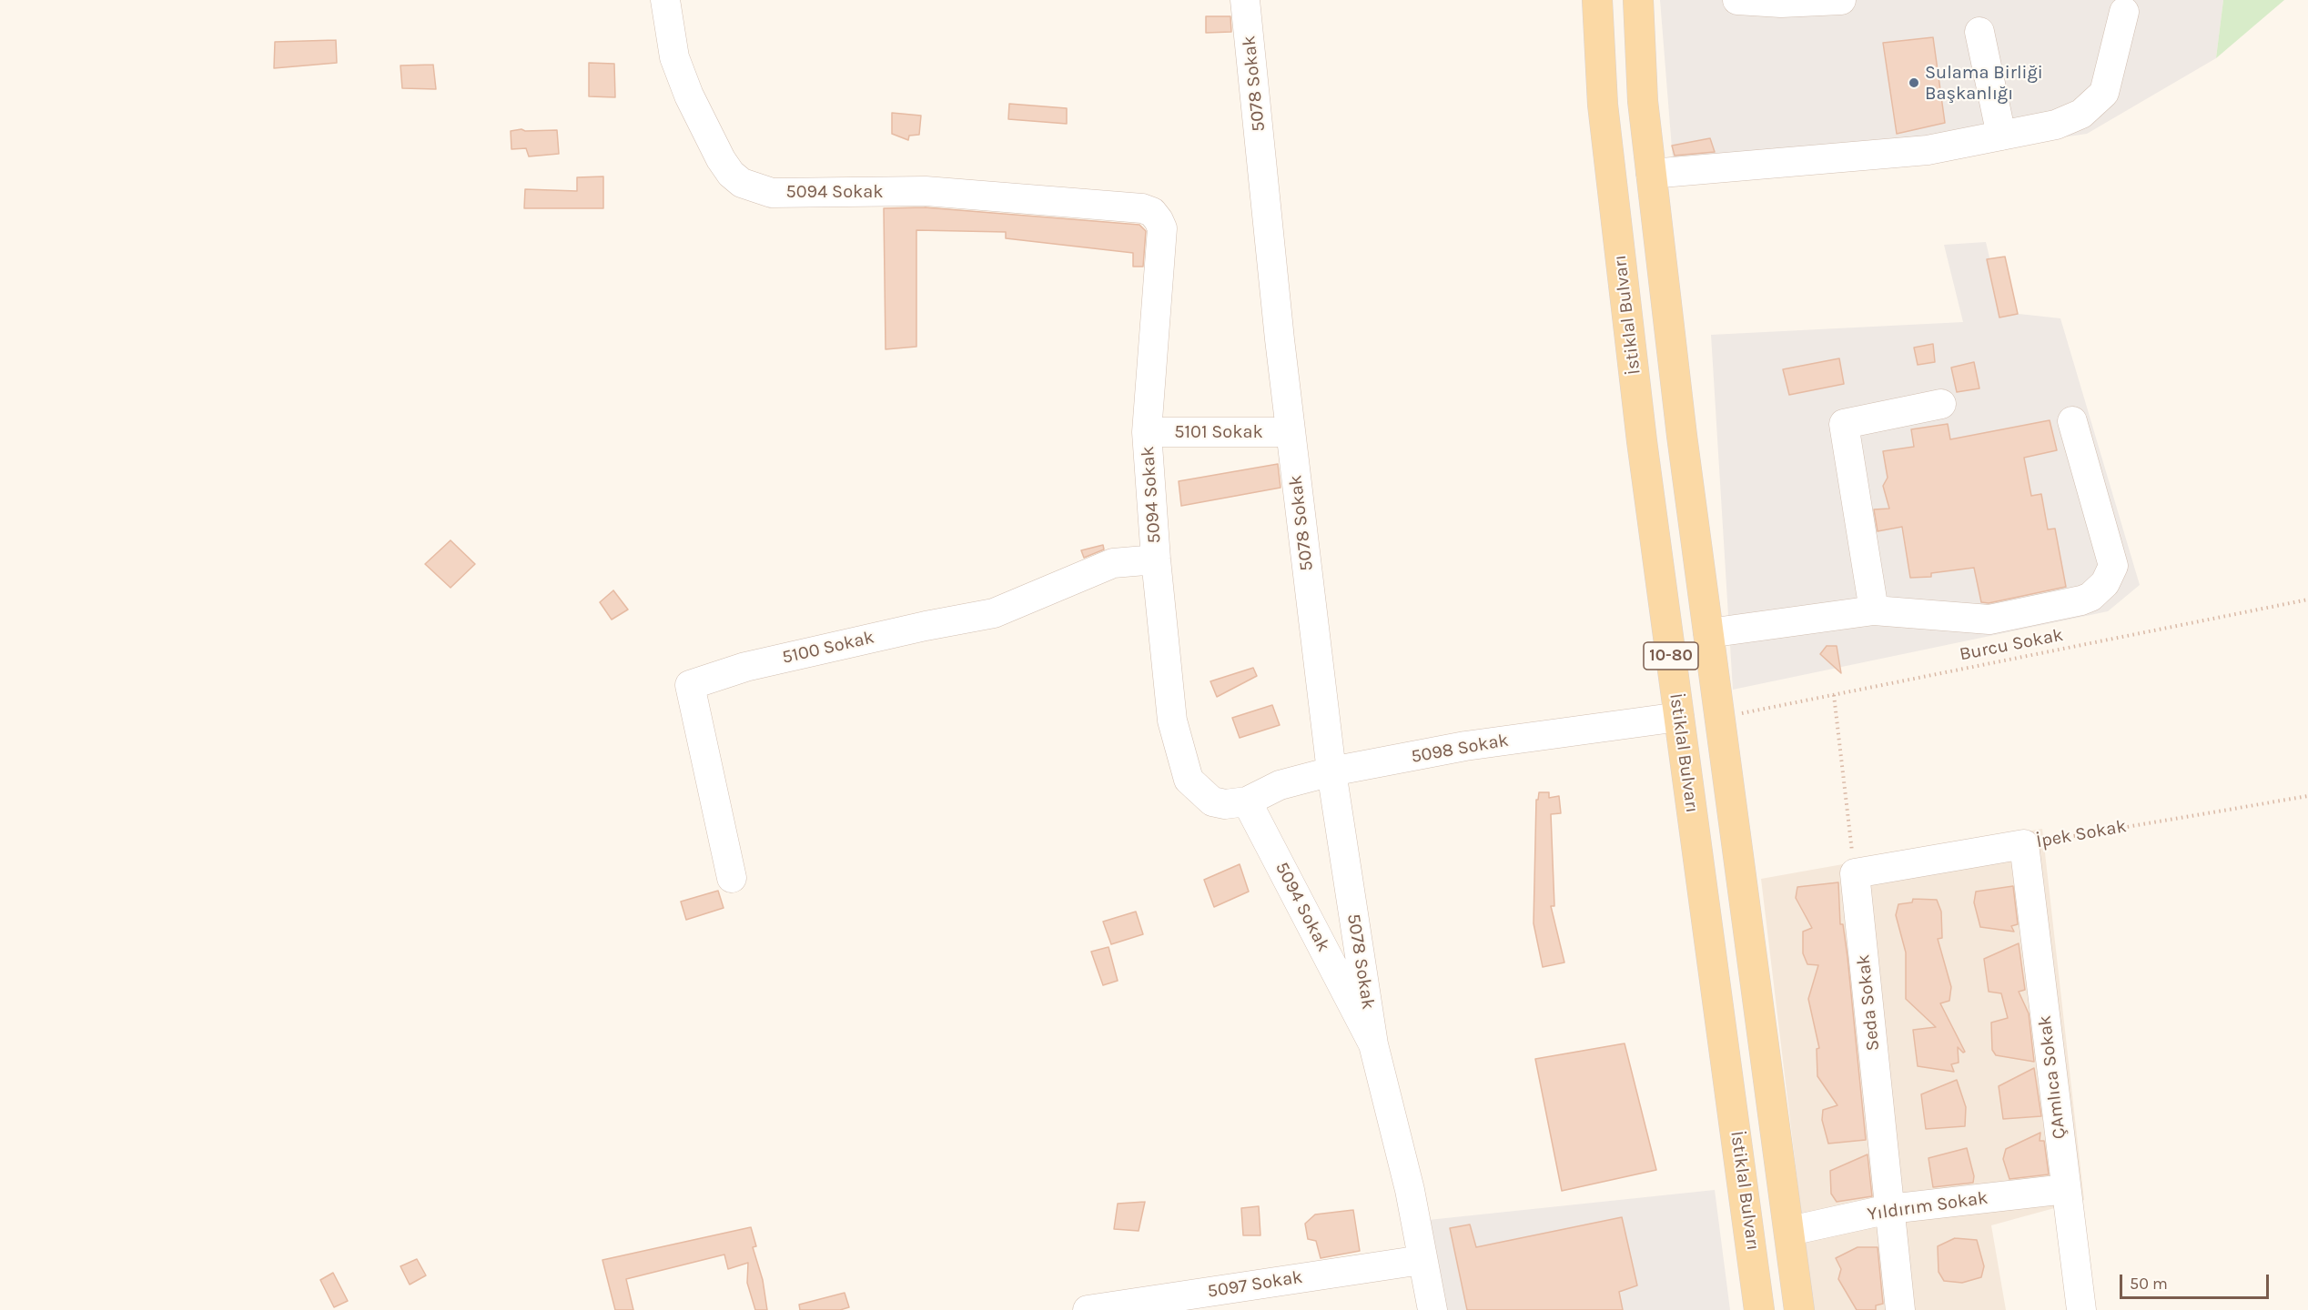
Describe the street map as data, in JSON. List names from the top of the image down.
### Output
{
  "streets": {
    "main road": ["İstiklal Bulvarı", "10-80"],
    "street": [
      "5078 Sokak",
      "5094 Sokak",
      "5101 Sokak",
      "5100 Sokak",
      "5098 Sokak",
      "İpek Sokak",
      "Seda Sokak",
      "ÇAmlıca Sokak",
      "Yıldırım Sokak",
      "5097 Sokak"
    ],
    "path": ["Burcu Sokak"]
  },
  "crossings": [
    ["5078 Sokak", "5094 Sokak"],
    ["5078 Sokak", "5101 Sokak"],
    ["5078 Sokak", "5098 Sokak"],
    ["5094 Sokak", "5101 Sokak"],
    ["5094 Sokak", "5100 Sokak"],
    ["5094 Sokak", "5098 Sokak"],
    ["5094 Sokak", "5097 Sokak"],
    ["İstiklal Bulvarı", "5098 Sokak"],
    ["Burcu Sokak", "10-80"],
    ["10-80", "Yıldırım Sokak"],
    ["İpek Sokak", "Seda Sokak"],
    ["İpek Sokak", "ÇAmlıca Sokak"],
    ["Seda Sokak", "Yıldırım Sokak"],
    ["ÇAmlıca Sokak", "Yıldırım Sokak"]
  ],
  "places": ["Sulama Birliği Başkanlığı"],
  "scale_bar": "50 m"
}
